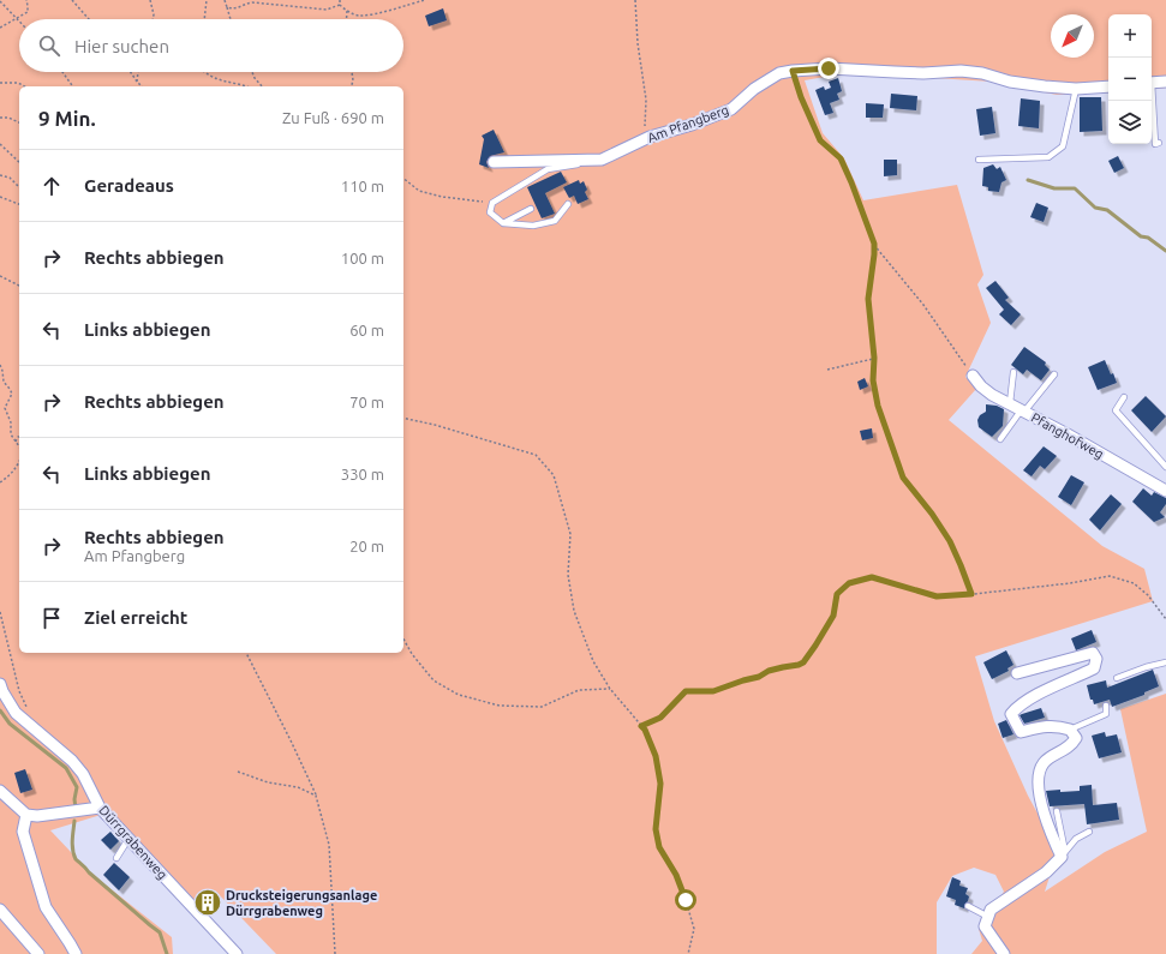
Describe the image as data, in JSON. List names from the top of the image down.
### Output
{
  "streets": {
    "street": ["Am Pfangberg", "Pfanghofweg", "Dürrgrabenweg"]
  },
  "places": {
    "building": ["Drucksteigerungsanlage Dürrgrabenweg"]
  },
  "north": "bottom left",
  "page": {
    "map_buttons": ["+", "−"],
    "search": "Hier suchen",
    "heading": ["9 Min.", "Zu Fuß · 690 m"],
    "list": [
      ["Geradeaus", "110 m"],
      ["Rechts abbiegen", "100 m"],
      ["Links abbiegen", "60 m"],
      ["Rechts abbiegen", "70 m"],
      ["Links abbiegen", "330 m"],
      ["Rechts abbiegen", "Am Pfangberg", "20 m"],
      "Ziel erreicht"
    ]
  }
}
